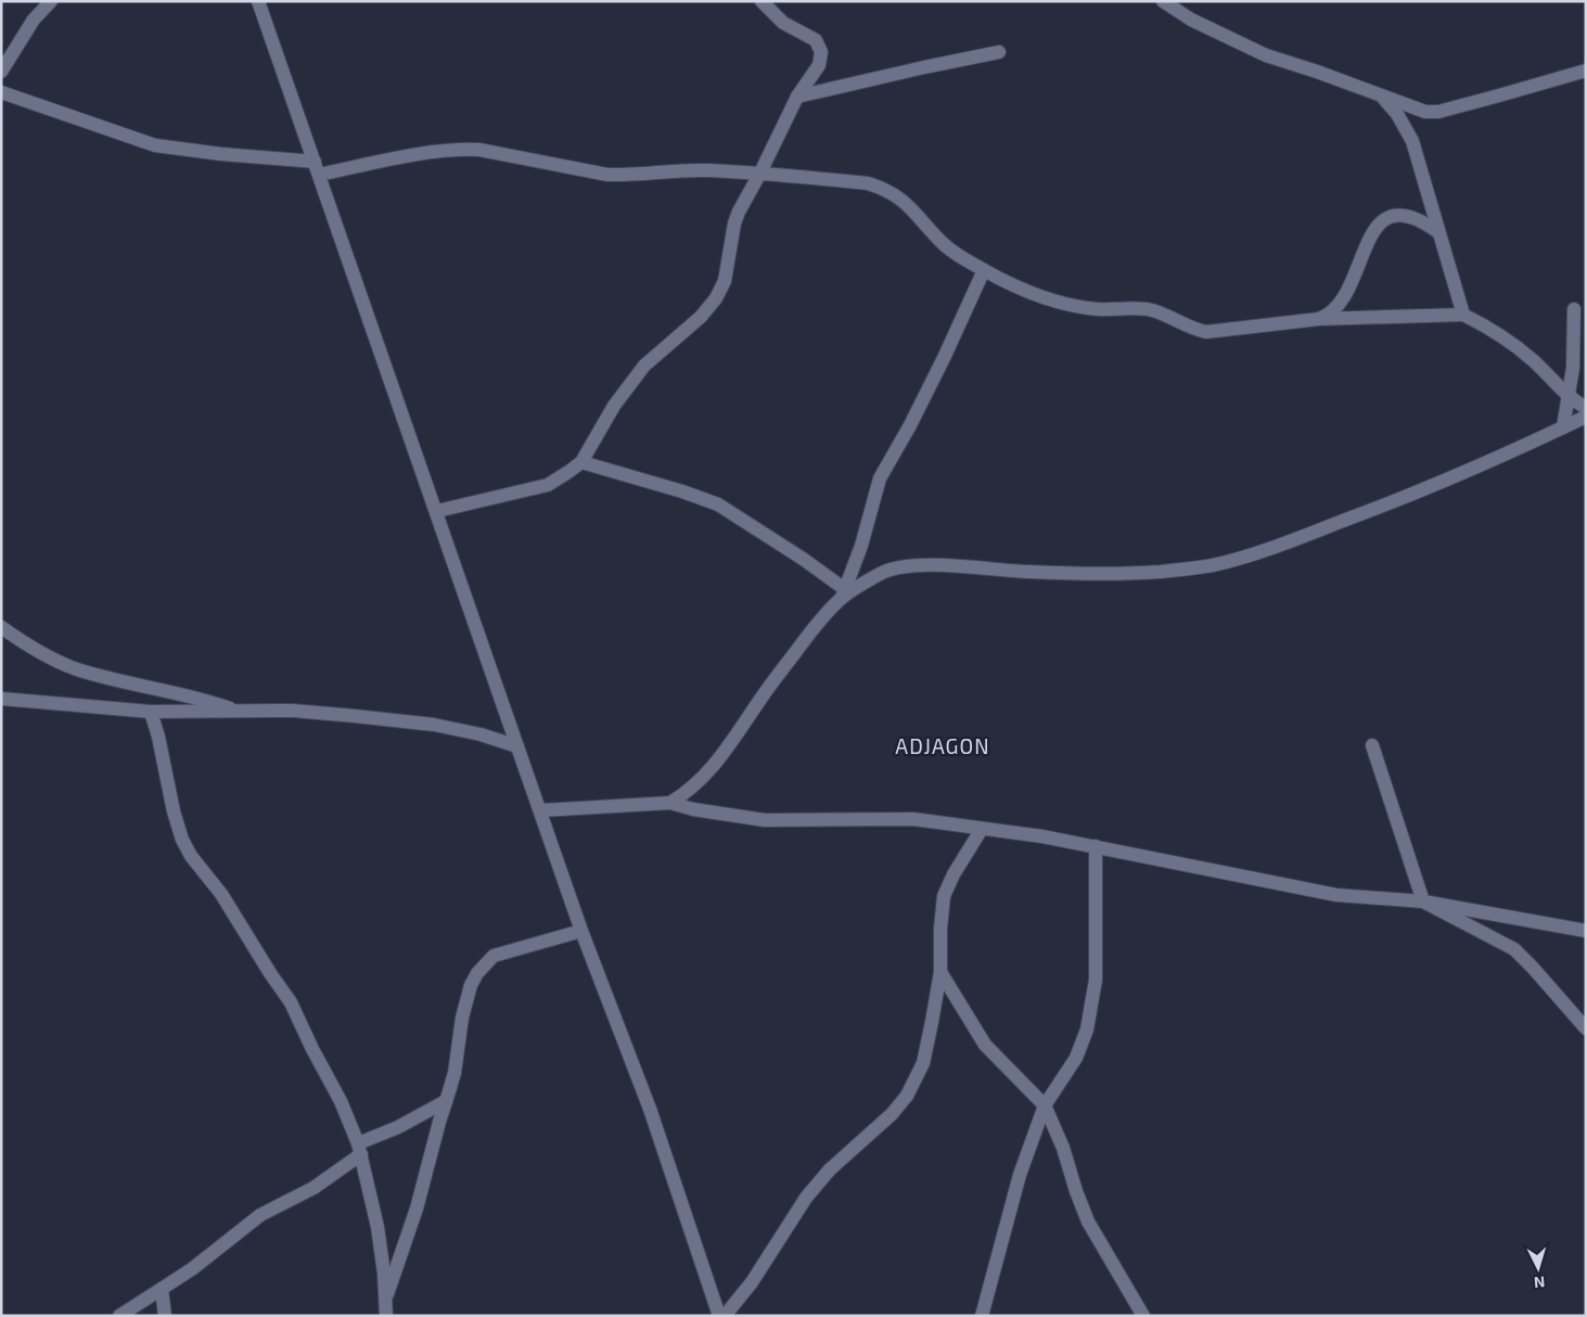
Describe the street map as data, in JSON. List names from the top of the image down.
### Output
{
  "districts": ["ADJAGON"],
  "north": "bottom"
}
